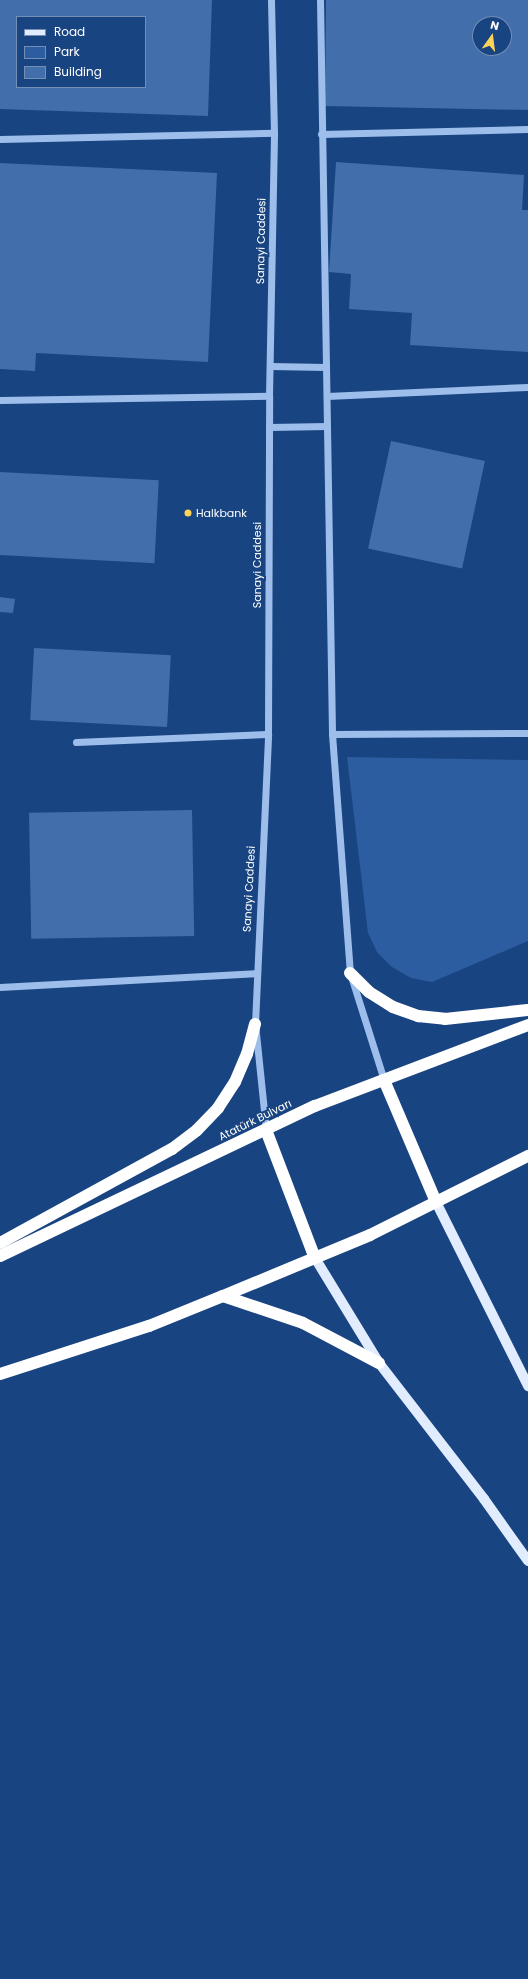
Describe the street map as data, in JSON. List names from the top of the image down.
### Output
{
  "streets": {
    "highway": ["Atatürk Bulvarı"],
    "street": ["Sanayi Caddesi"]
  },
  "crossings": [
    ["Sanayi Caddesi", "Atatürk Bulvarı"]
  ],
  "places": ["Halkbank"],
  "legend": ["Road", "Park", "Building"],
  "north": "top"
}
